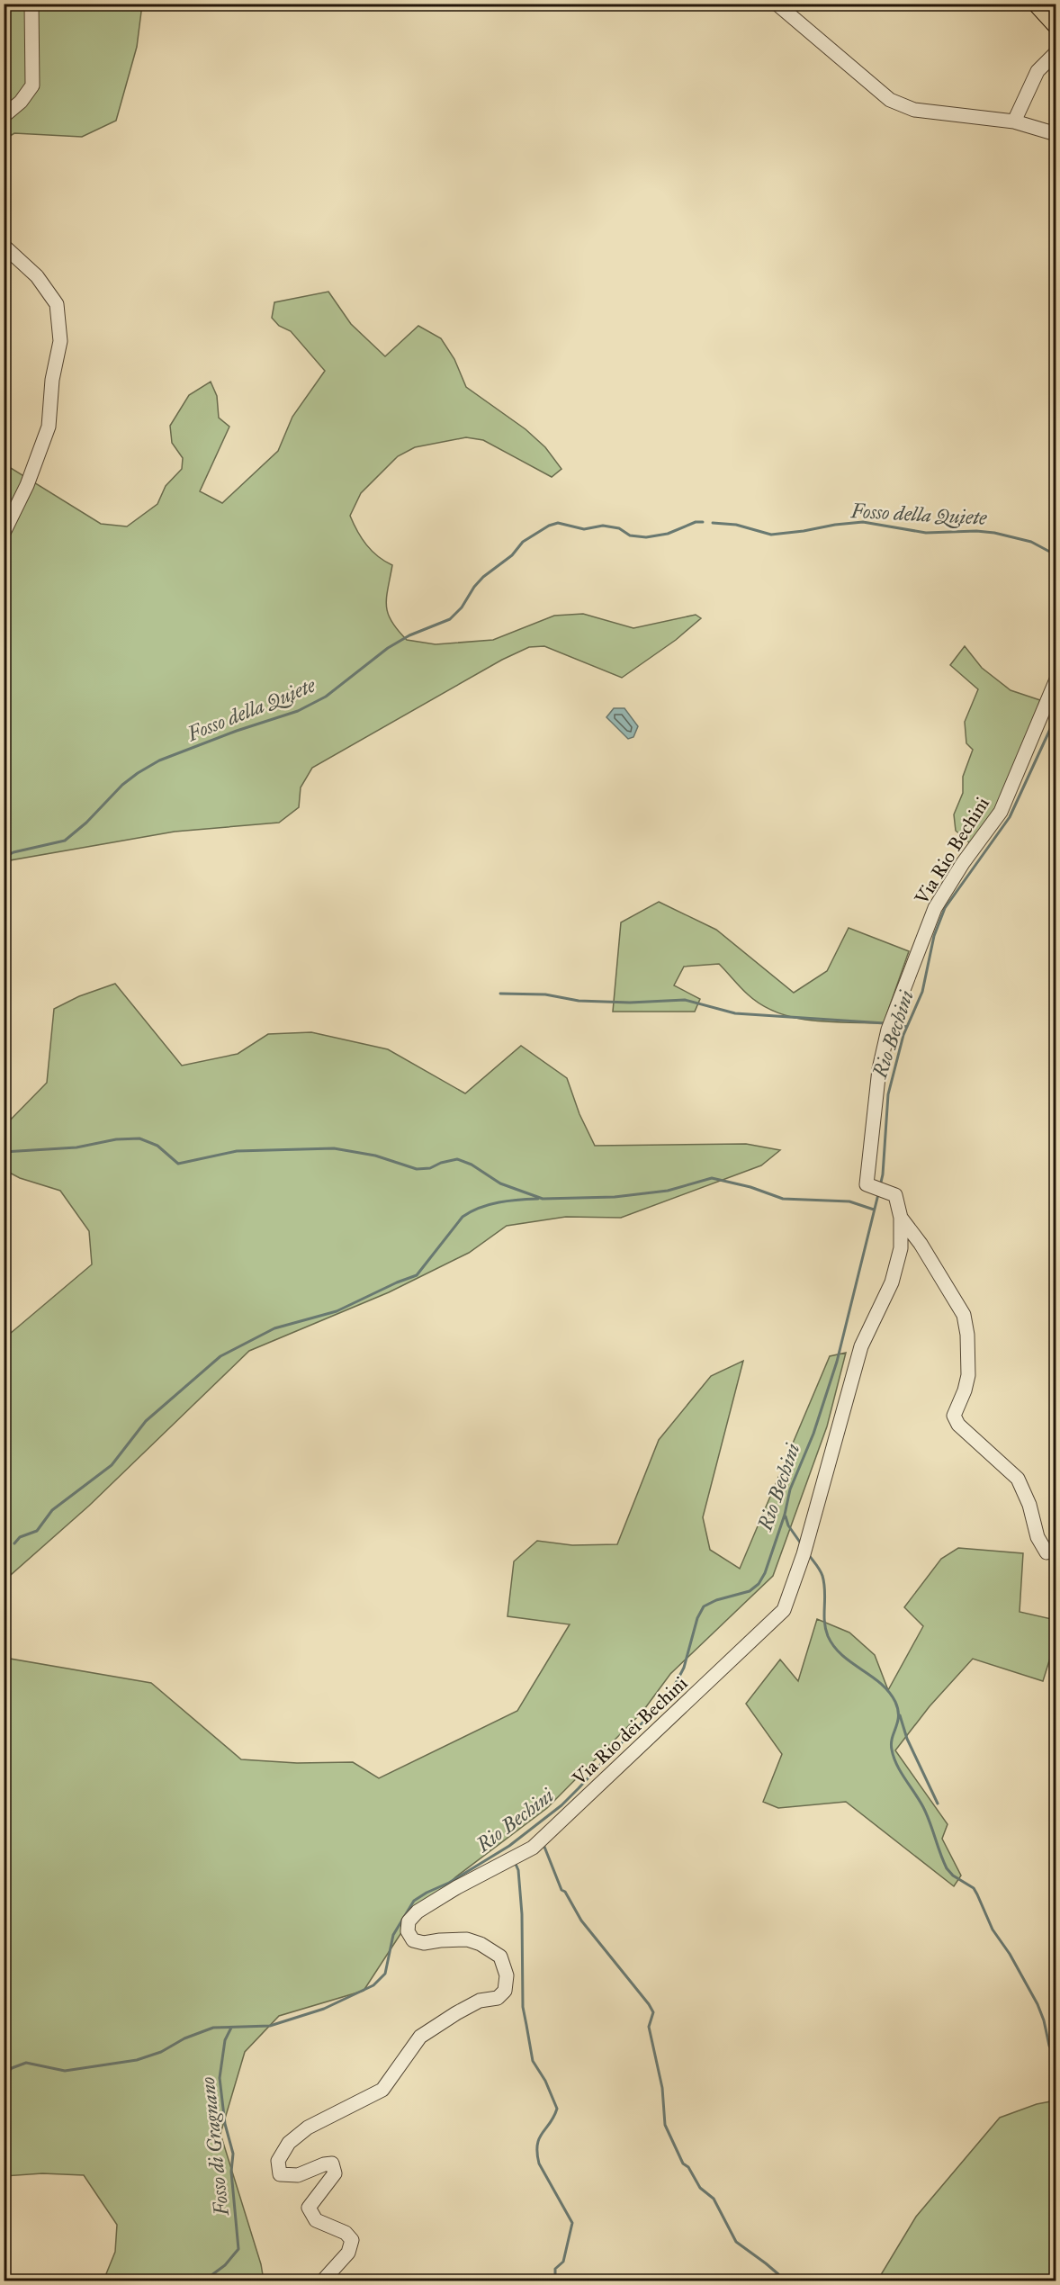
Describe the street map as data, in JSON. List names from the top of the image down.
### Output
{
  "streets": {
    "street": ["Via Rio Bechini", "Via Rio dei Bechini"]
  },
  "crossings": [
    ["Via Rio Bechini", "Via Rio dei Bechini"]
  ],
  "water": ["Fosso della Quiete", "Rio Bechini", "Fosso di Gragnano"]
}
